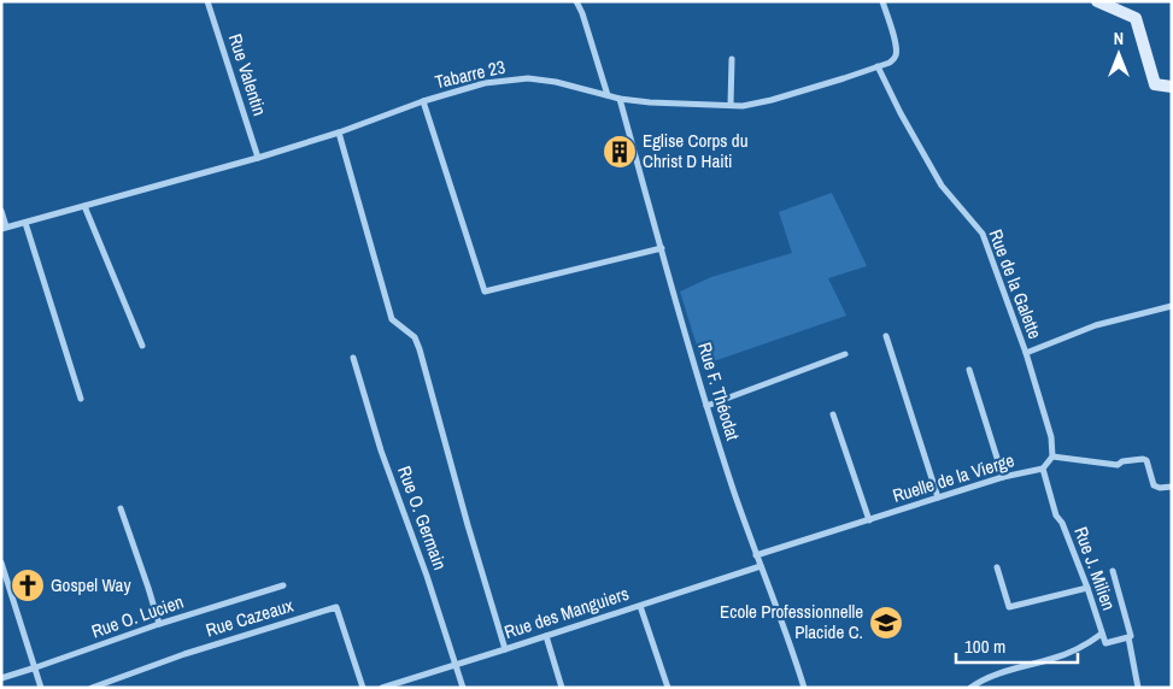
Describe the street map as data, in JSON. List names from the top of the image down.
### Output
{
  "streets": {
    "street": [
      "Rue Valentin",
      "Tabarre 23",
      "Rue de la Galette",
      "Rue F. Théodat",
      "Ruelle de la Vierge",
      "Rue O. Germain",
      "Rue J. Milien",
      "Rue des Manguiers",
      "Rue O. Lucien",
      "Rue Cazeaux"
    ]
  },
  "crossings": [
    ["Rue Valentin", "Tabarre 23"],
    ["Tabarre 23", "Rue de la Galette"],
    ["Tabarre 23", "Rue F. Théodat"],
    ["Rue F. Théodat", "Ruelle de la Vierge"],
    ["Rue F. Théodat", "Rue des Manguiers"],
    ["Ruelle de la Vierge", "Rue J. Milien"],
    ["Rue O. Germain", "Rue des Manguiers"]
  ],
  "places": {
    "building": ["Eglise Corps du Christ D Haiti"],
    "church": ["Gospel Way"],
    "school or university": ["Ecole Professionnelle Placide C."]
  },
  "scale_bar": "100 m",
  "north": "top"
}
